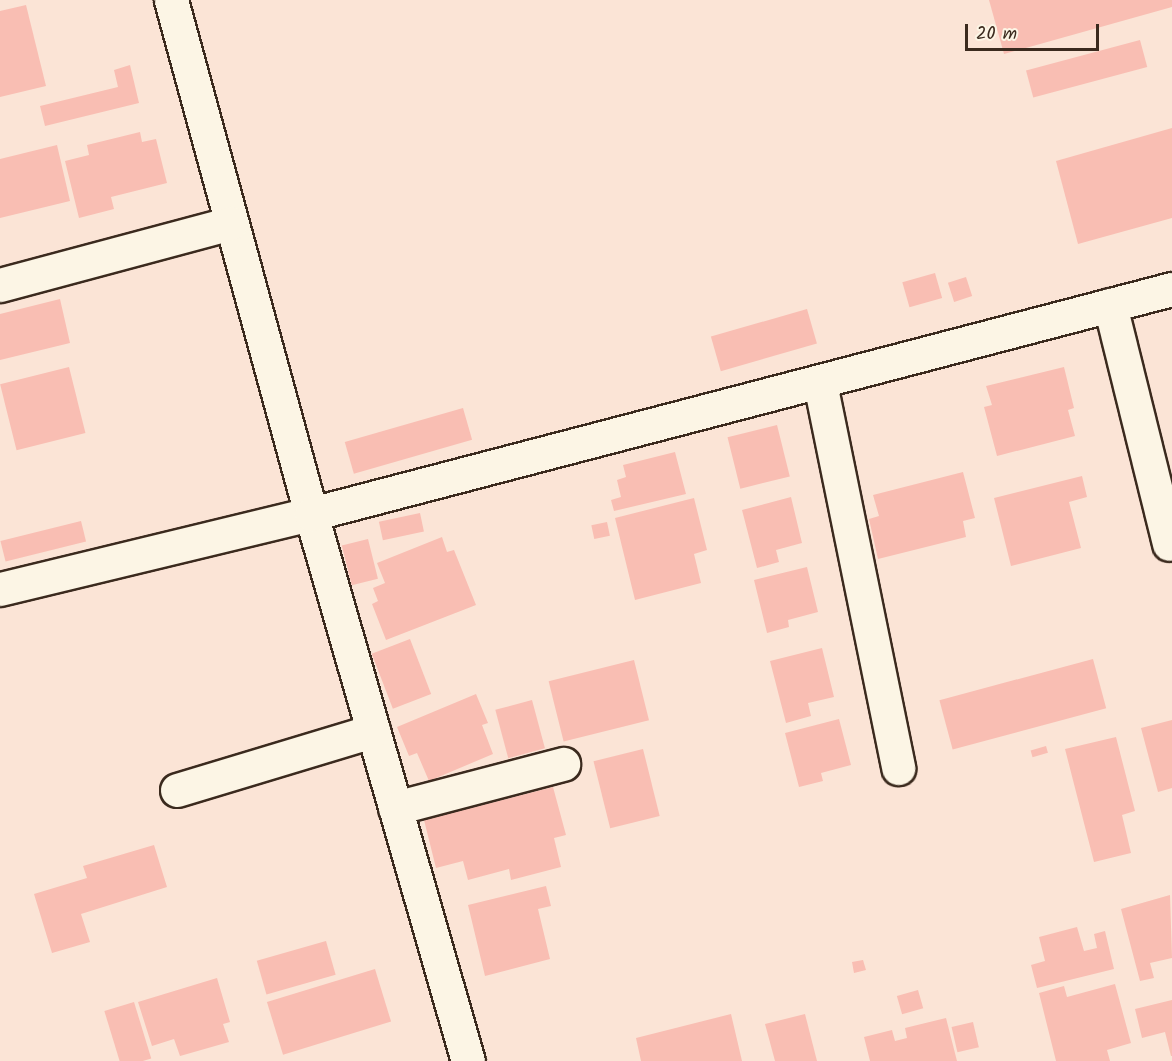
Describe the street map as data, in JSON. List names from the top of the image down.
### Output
{
  "scale_bar": "20 m"
}
